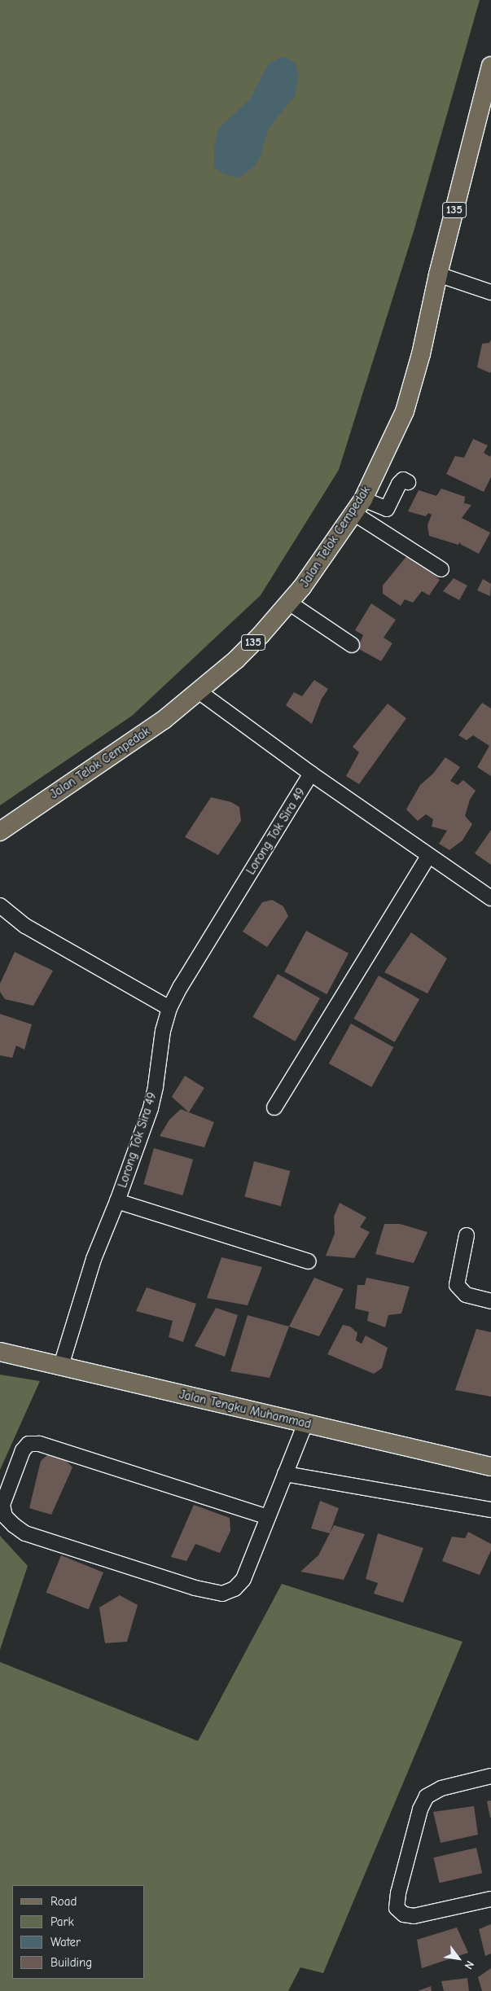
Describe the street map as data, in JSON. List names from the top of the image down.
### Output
{
  "streets": {
    "main road": ["135", "Jalan Telok Cempedak", "Jalan Tengku Muhammad"],
    "street": ["Lorong Tok Sira 49"]
  },
  "crossings": [
    ["Lorong Tok Sira 49", "Jalan Tengku Muhammad"]
  ],
  "legend": [
    "Road",
    "Park",
    "Water",
    "Building"
  ],
  "north": "bottom right"
}
